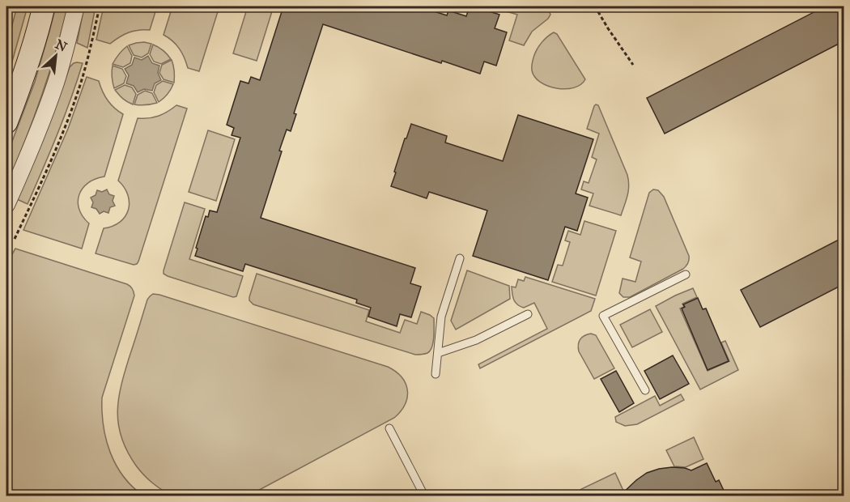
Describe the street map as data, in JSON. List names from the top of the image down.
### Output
{
  "north": "top right"
}
